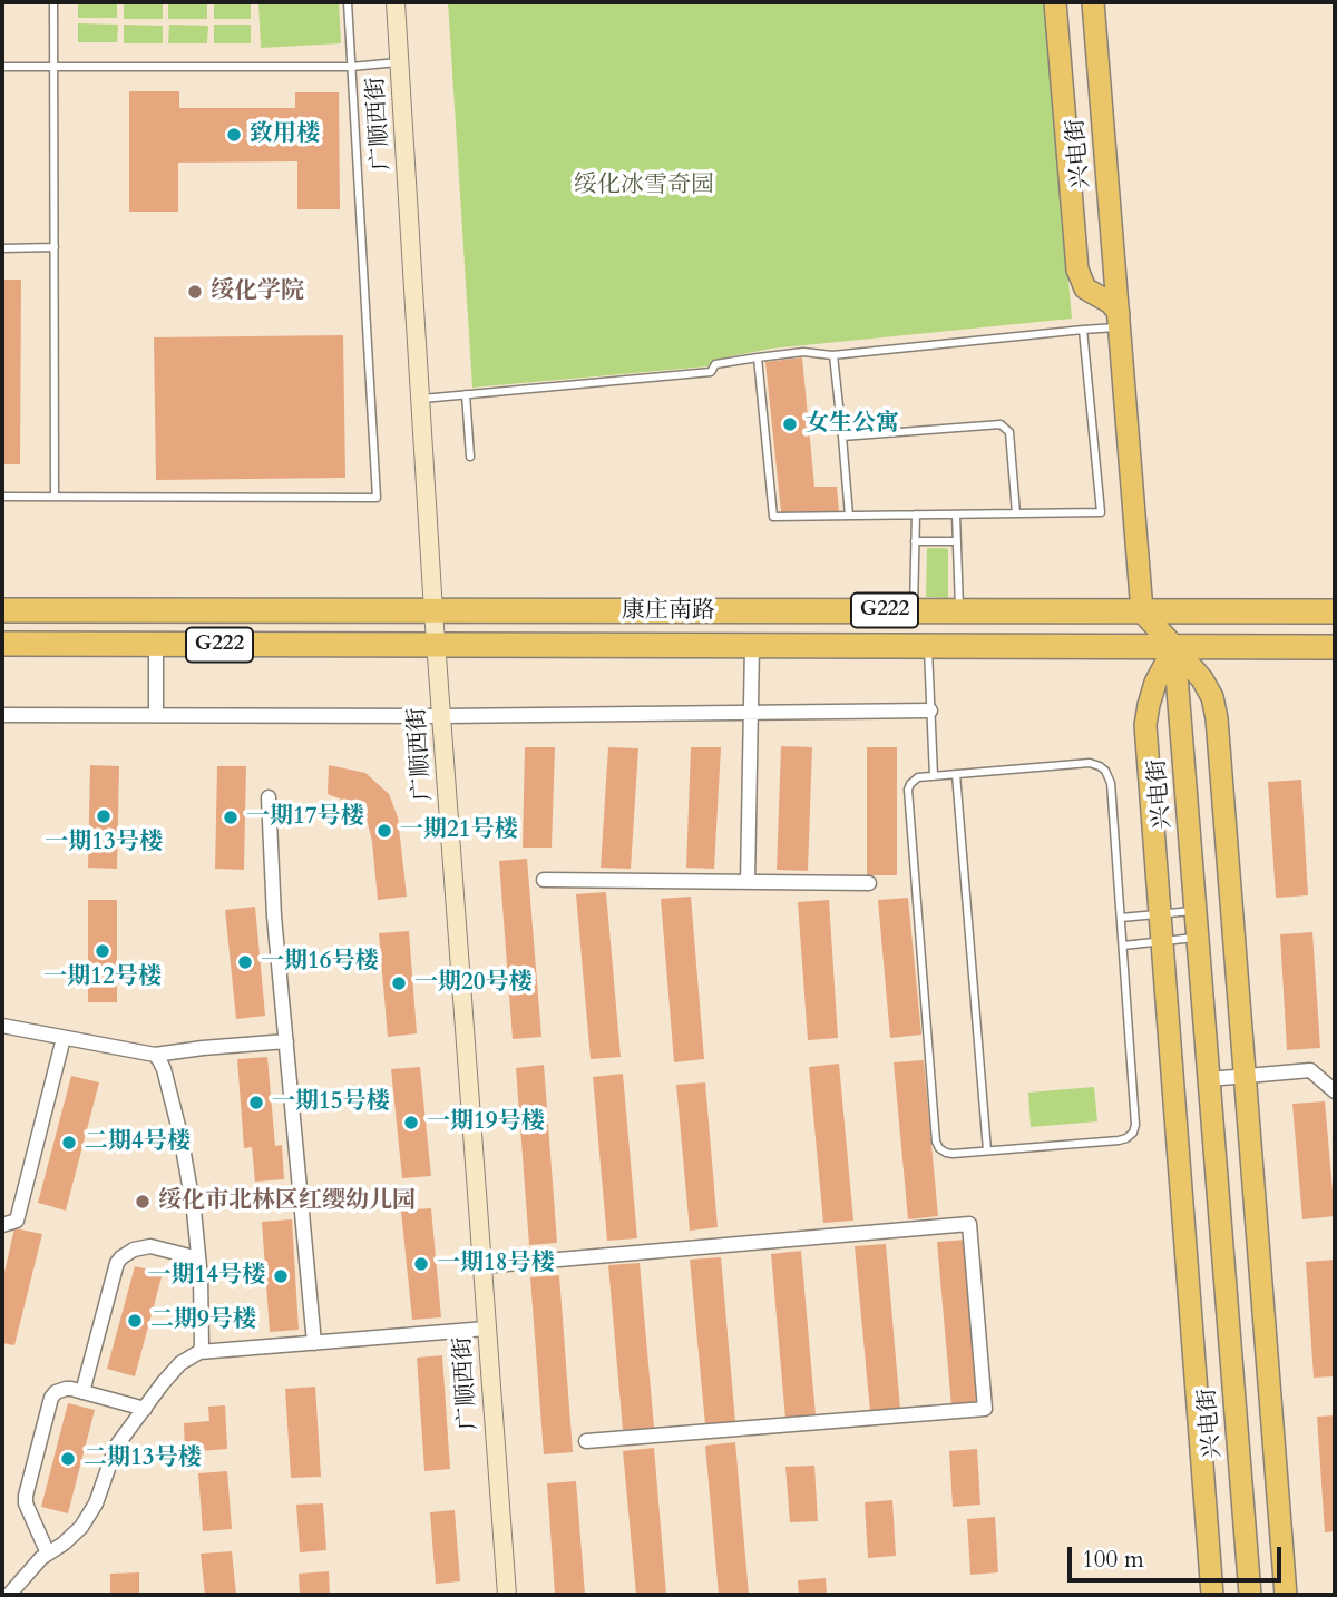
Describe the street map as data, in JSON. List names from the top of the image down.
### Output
{
  "streets": {
    "highway": ["G222", "康庄南路"],
    "main road": ["广顺西街", "兴电街"]
  },
  "crossings": [
    ["广顺西街", "康庄南路"],
    ["兴电街", "康庄南路"]
  ],
  "parks": ["绥化冰雪奇园"],
  "places": [
    "致用楼",
    "绥化学院",
    "女生公寓",
    "一期13号楼",
    "一期17号楼",
    "一期21号楼",
    "一期12号楼",
    "一期16号楼",
    "一期20号楼",
    "一期15号楼",
    "一期19号楼",
    "二期4号楼",
    "绥化市北林区红缨幼儿园",
    "一期18号楼",
    "一期14号楼",
    "二期9号楼",
    "二期13号楼"
  ],
  "scale_bar": "100 m"
}
